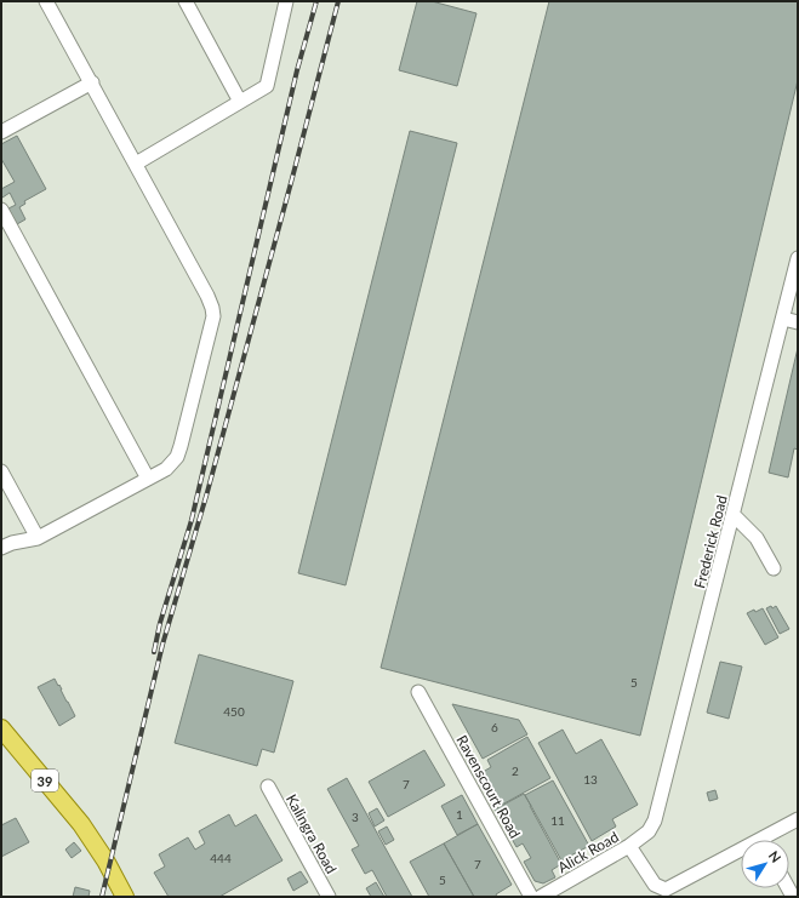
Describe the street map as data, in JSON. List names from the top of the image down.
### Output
{
  "streets": {
    "main road": ["39"],
    "street": [
      "Frederick Road",
      "Ravenscourt Road",
      "Kalingra Road",
      "Alick Road"
    ]
  },
  "crossings": [
    ["Frederick Road", "Alick Road"]
  ],
  "house_numbers": [
    "5",
    "450",
    "6",
    "2",
    "13",
    "7",
    "1",
    "3",
    "11",
    "444",
    "7",
    "5"
  ],
  "north": "top right"
}
